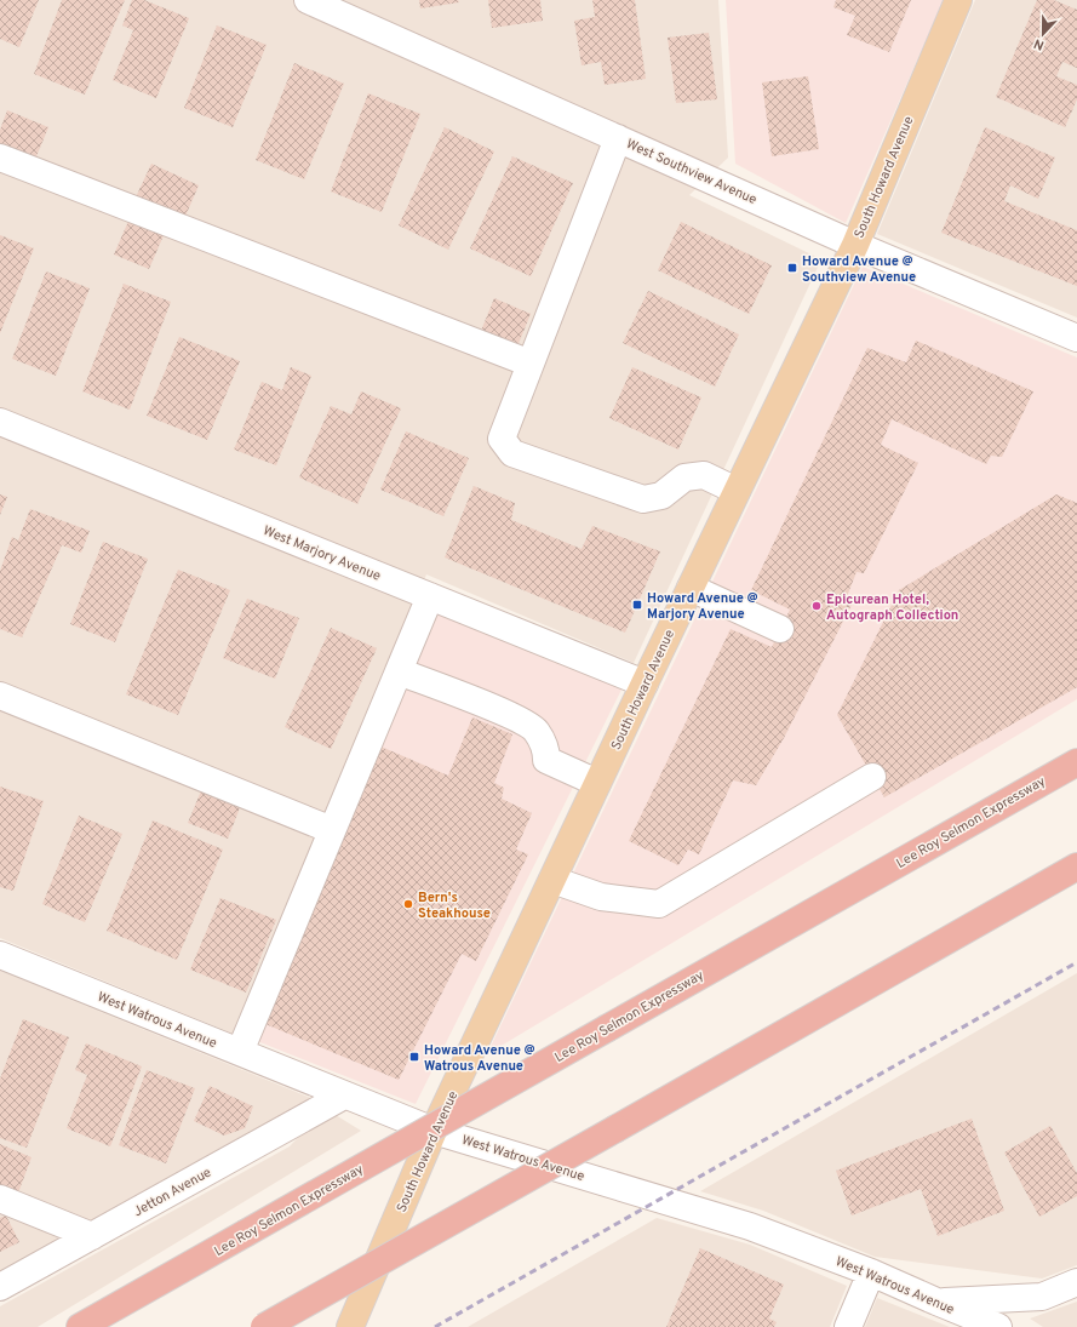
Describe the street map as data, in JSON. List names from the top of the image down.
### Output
{
  "streets": {
    "highway": ["Lee Roy Selmon Expressway"],
    "main road": ["South Howard Avenue"],
    "street": [
      "West Southview Avenue",
      "West Marjory Avenue",
      "West Watrous Avenue",
      "Jetton Avenue"
    ]
  },
  "crossings": [
    ["West Southview Avenue", "South Howard Avenue"],
    ["South Howard Avenue", "West Marjory Avenue"],
    ["South Howard Avenue", "West Watrous Avenue"],
    ["West Watrous Avenue", "Jetton Avenue"]
  ],
  "places": {
    "transit": ["Howard Avenue @ Southview Avenue", "Howard Avenue @ Marjory Avenue", "Howard Avenue @ Watrous Avenue"],
    "other": ["Epicurean Hotel, Autograph Collection", "Bern's Steakhouse"]
  },
  "north": "bottom"
}
